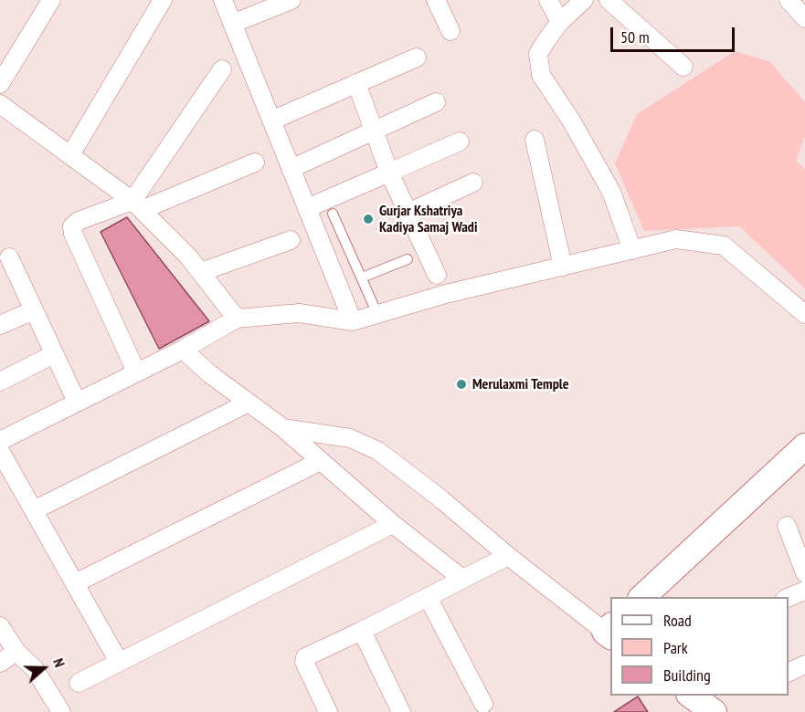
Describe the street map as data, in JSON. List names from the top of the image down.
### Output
{
  "places": ["Gurjar Kshatriya Kadiya Samaj Wadi", "Merulaxmi Temple"],
  "legend": ["Road", "Park", "Building"],
  "scale_bar": "50 m",
  "north": "right"
}
